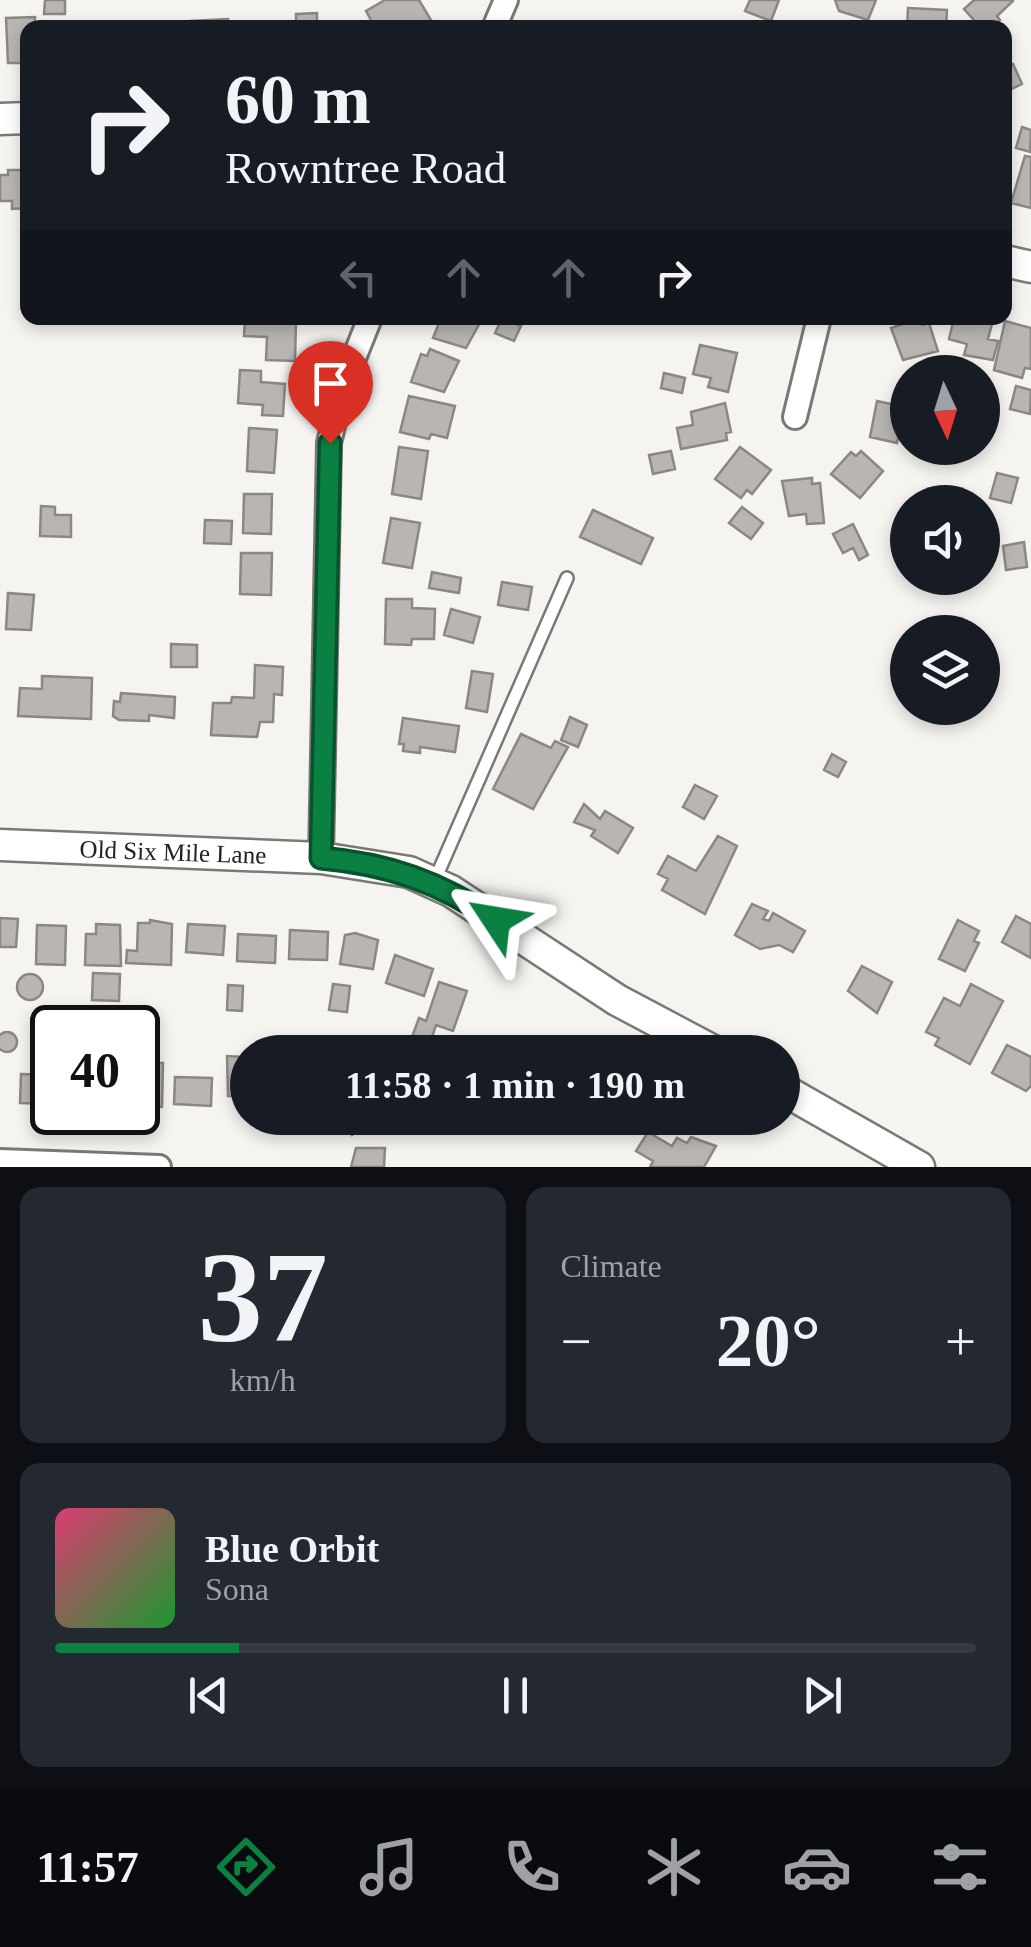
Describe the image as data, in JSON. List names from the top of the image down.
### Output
{
  "streets": {
    "street": ["Old Six Mile Lane"]
  },
  "north": "bottom",
  "page": {
    "turn": ["60 m", "Rowntree Road"],
    "limit": "40",
    "trip": "11:58 · 1 min · 190 m",
    "tile": [
      ["37", "km/h"],
      "Climate"
    ],
    "heat": ["−", "20°", "+"],
    "song": ["Blue Orbit", "Sona"],
    "tabs": "11:57"
  }
}
